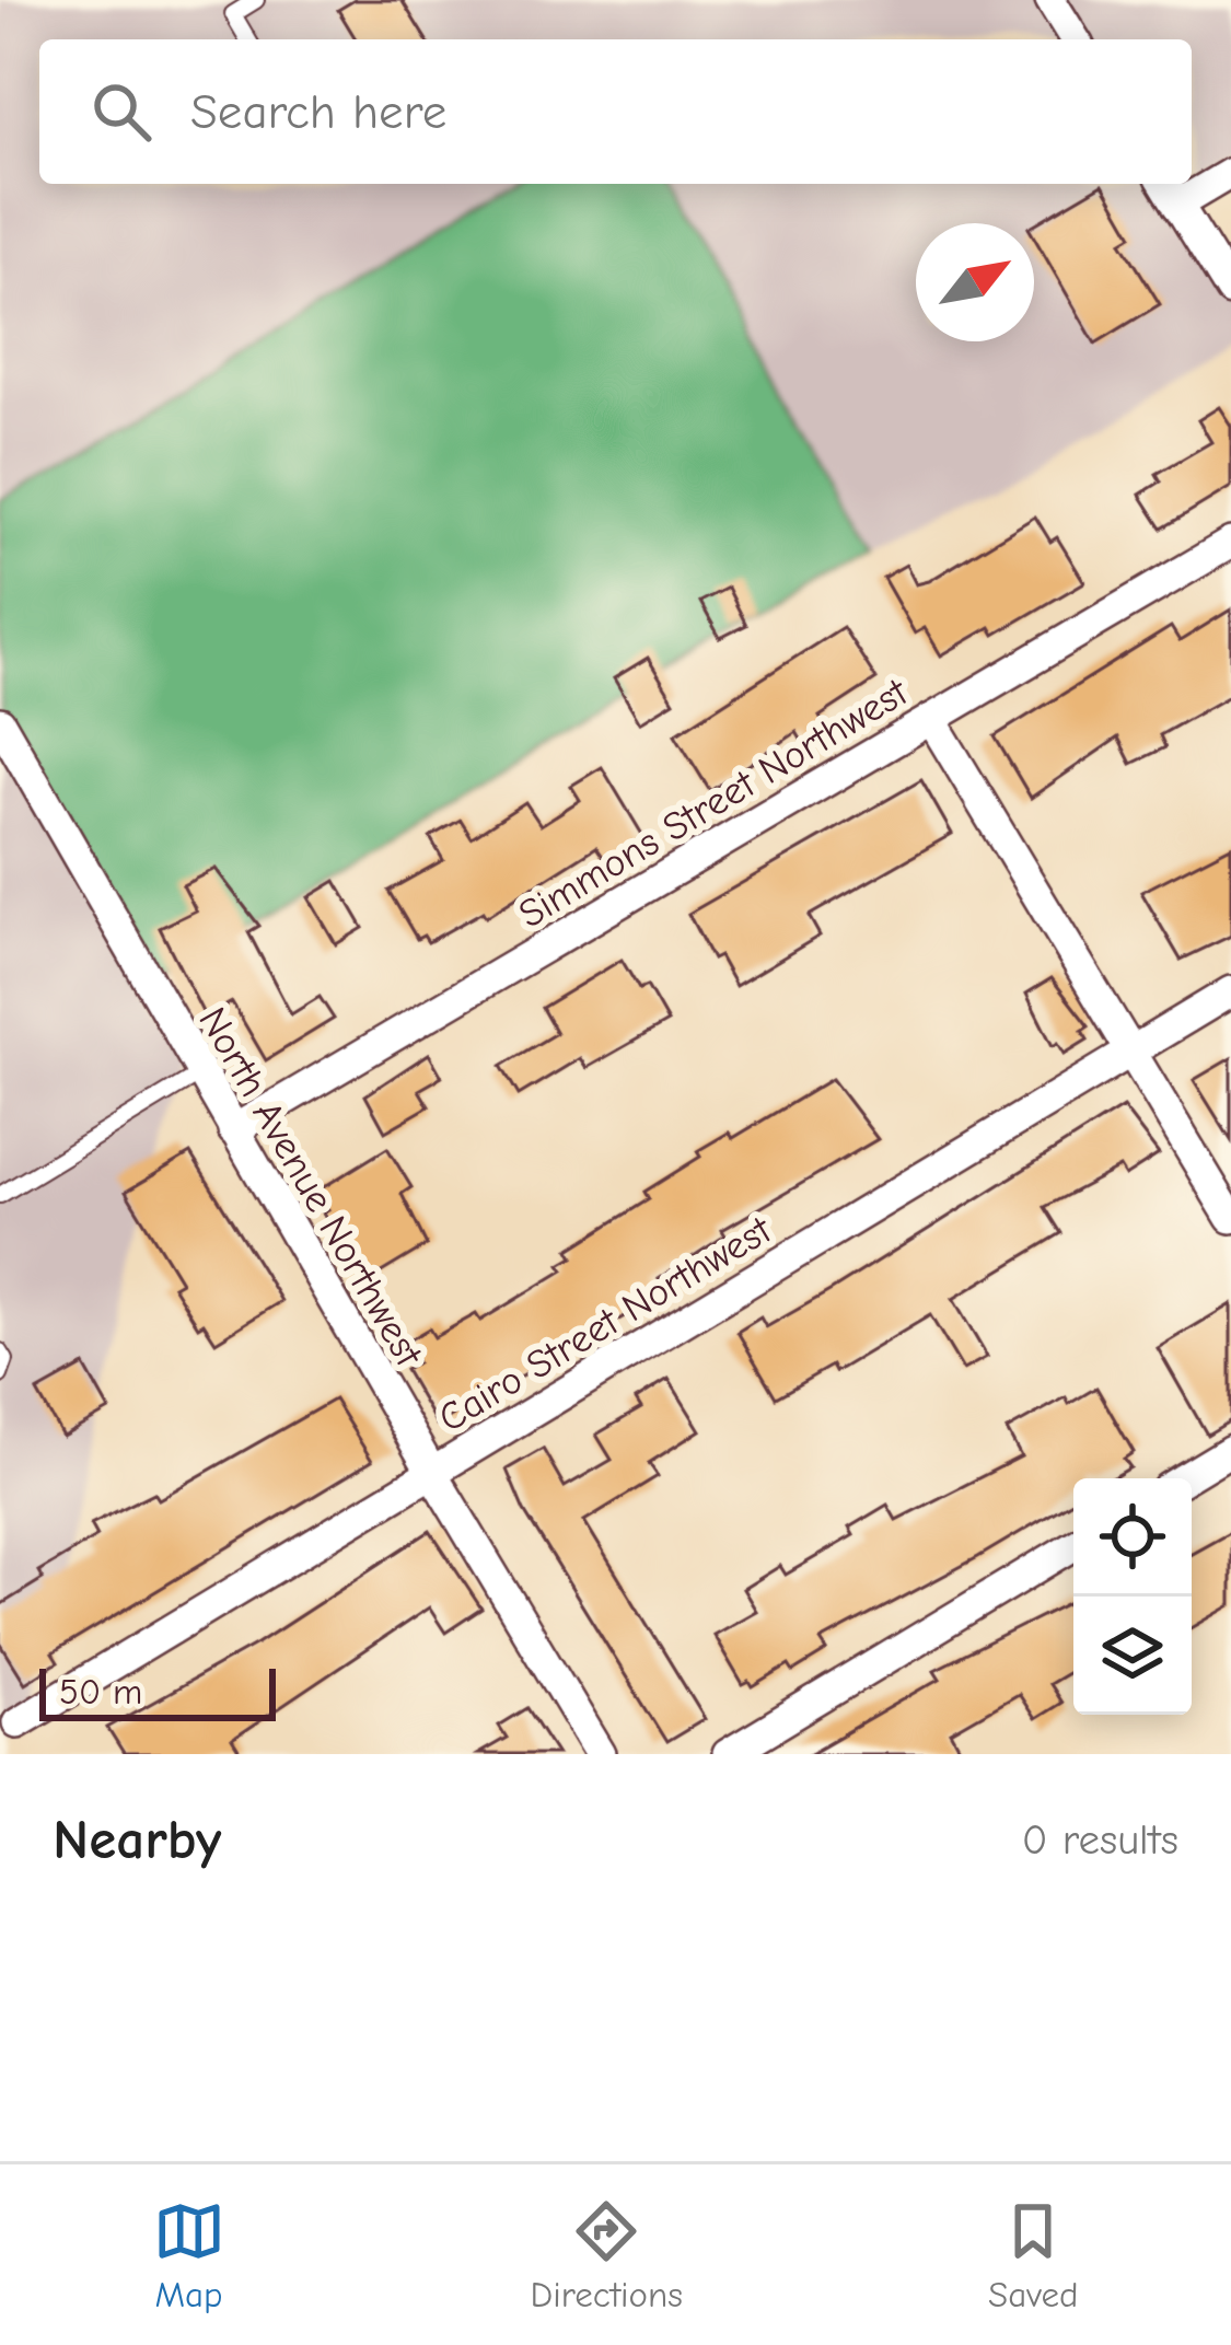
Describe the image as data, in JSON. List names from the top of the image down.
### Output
{
  "streets": {
    "street": ["Simmons Street Northwest", "North Avenue Northwest", "Cairo Street Northwest"]
  },
  "crossings": [
    ["Simmons Street Northwest", "North Avenue Northwest"],
    ["North Avenue Northwest", "Cairo Street Northwest"]
  ],
  "scale_bar": "50 m",
  "north": "top right",
  "page": {
    "search": "Search here",
    "scale": "50 m",
    "heading": ["Nearby", "0 results"],
    "nav": ["Map", "Directions", "Saved"]
  }
}
